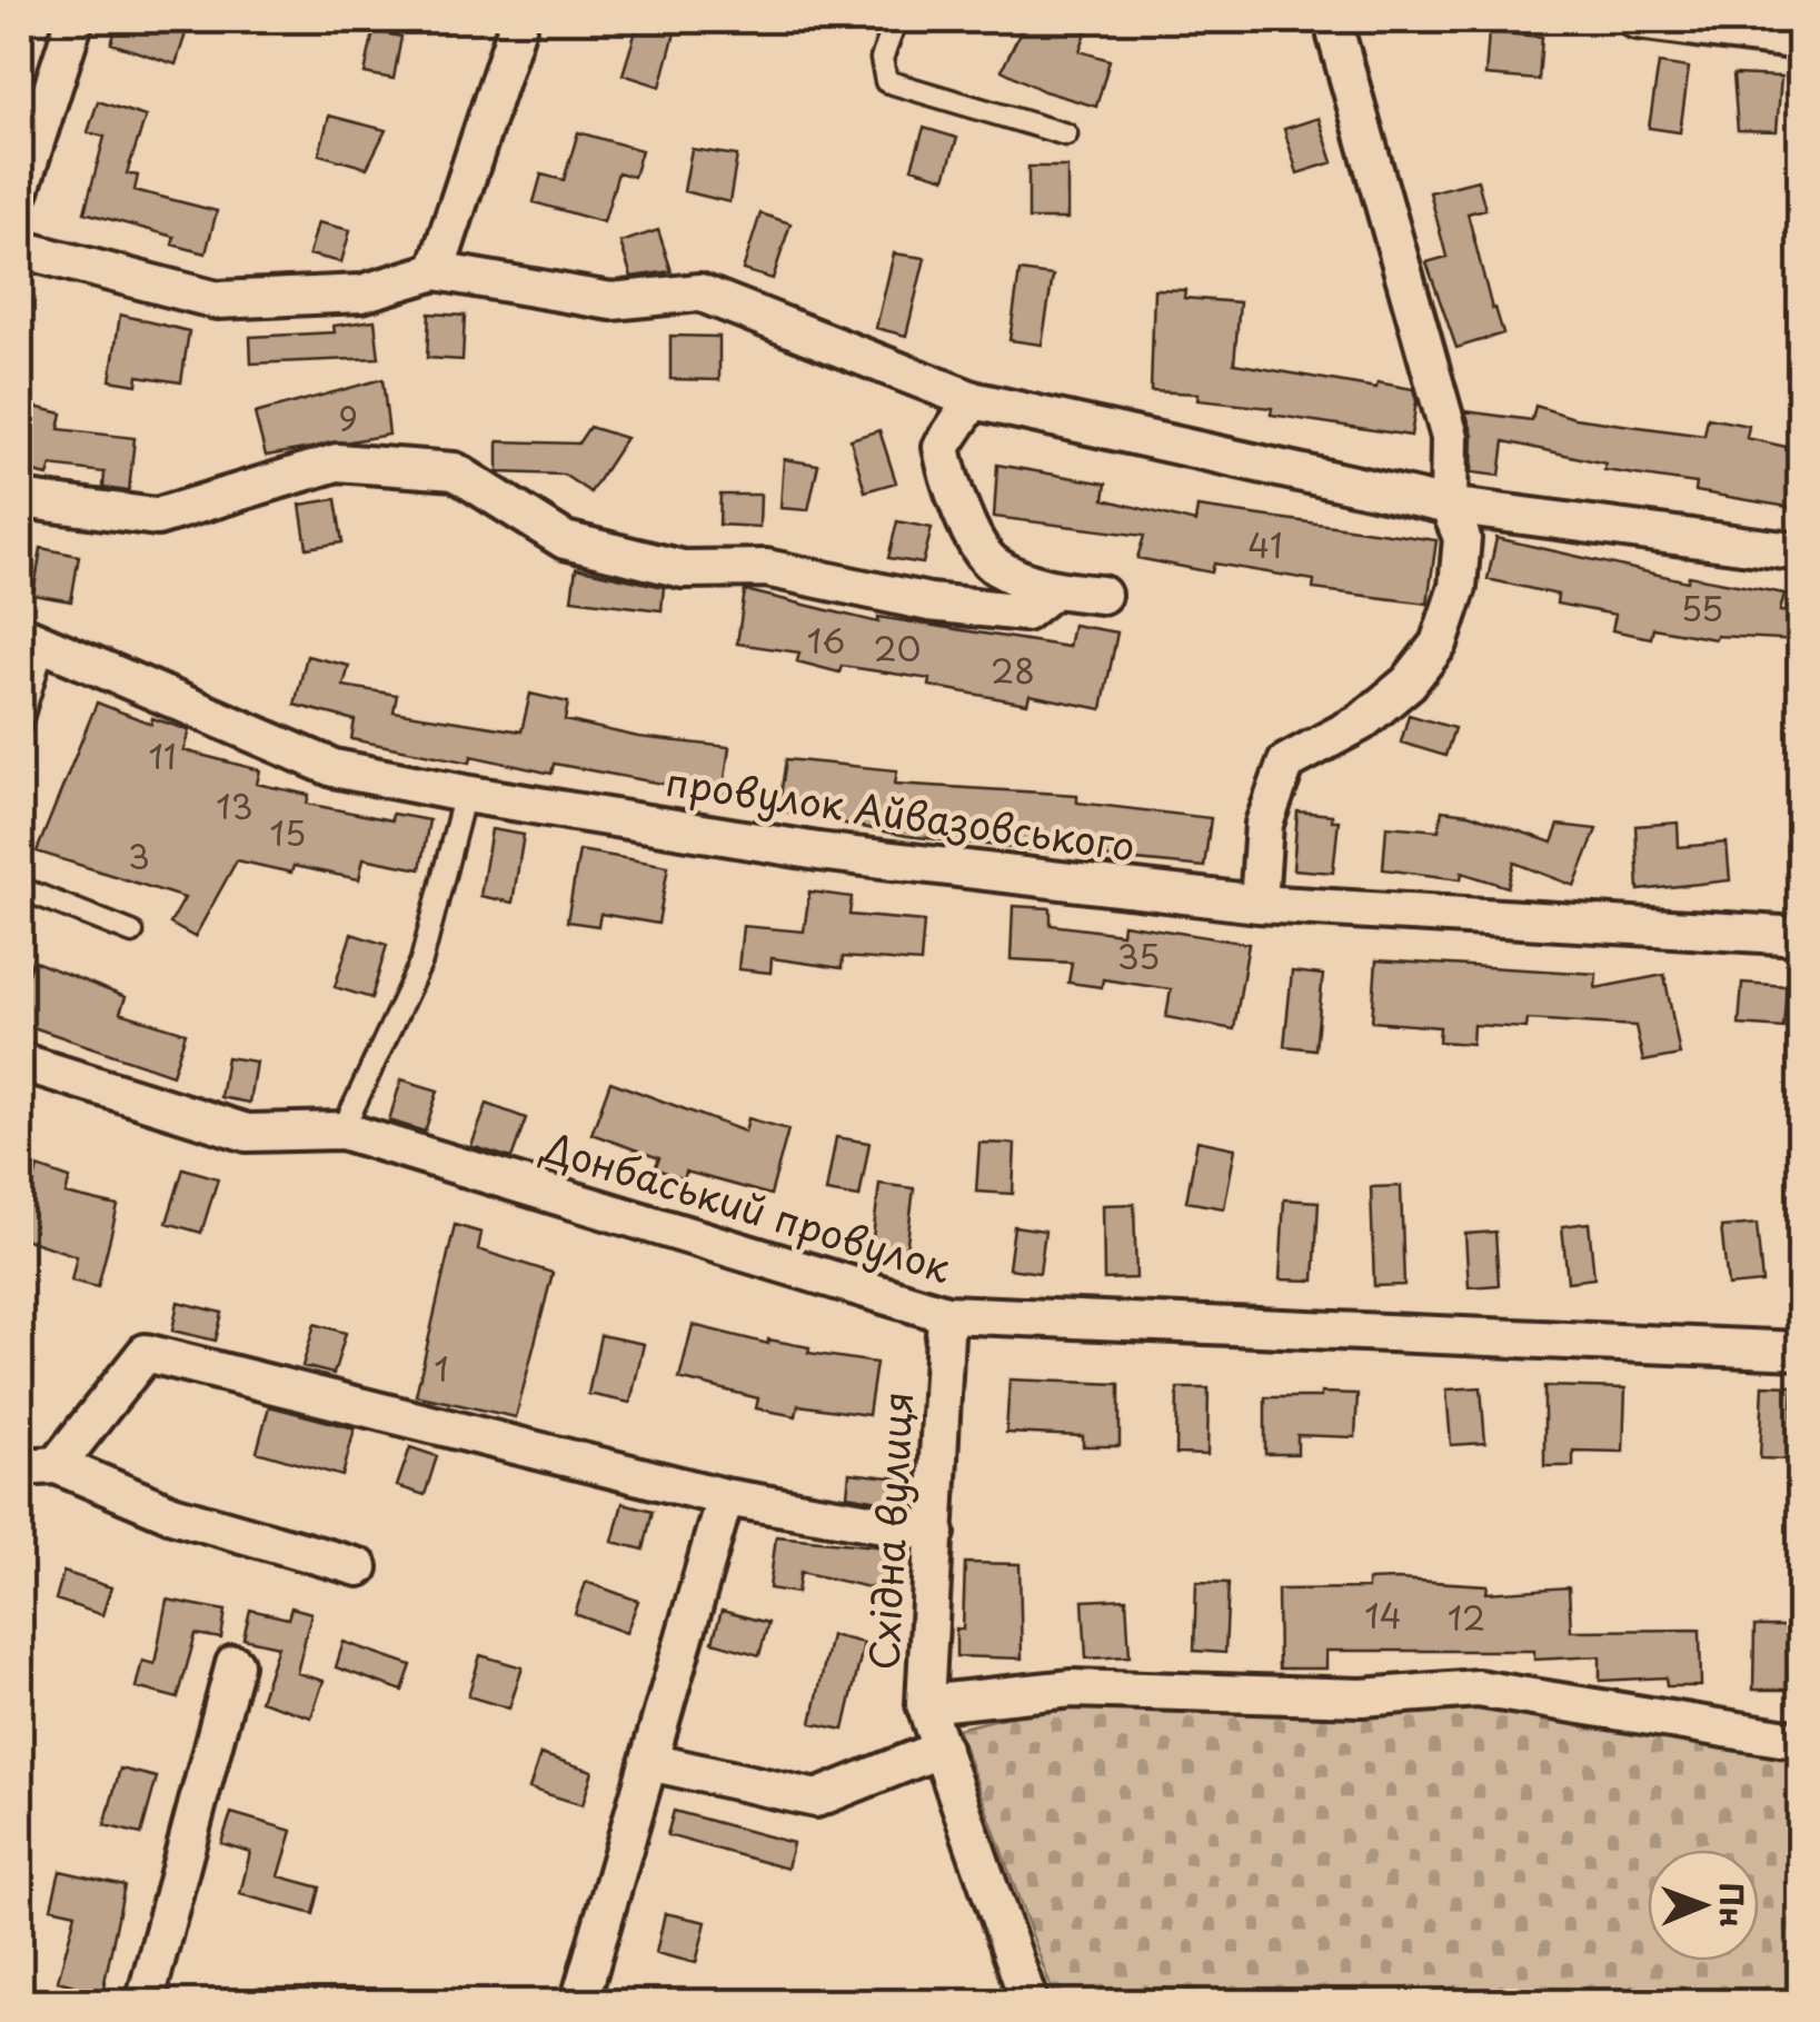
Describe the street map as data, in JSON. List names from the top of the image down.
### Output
{
  "streets": {
    "street": ["провулок Айвазовського", "Донбаський провулок", "Східна вулиця"]
  },
  "crossings": [
    ["Донбаський провулок", "Східна вулиця"]
  ],
  "house_numbers": [
    "9",
    "41",
    "55",
    "16",
    "20",
    "28",
    "11",
    "13",
    "15",
    "3",
    "35",
    "1",
    "14",
    "12"
  ],
  "north": "right"
}
